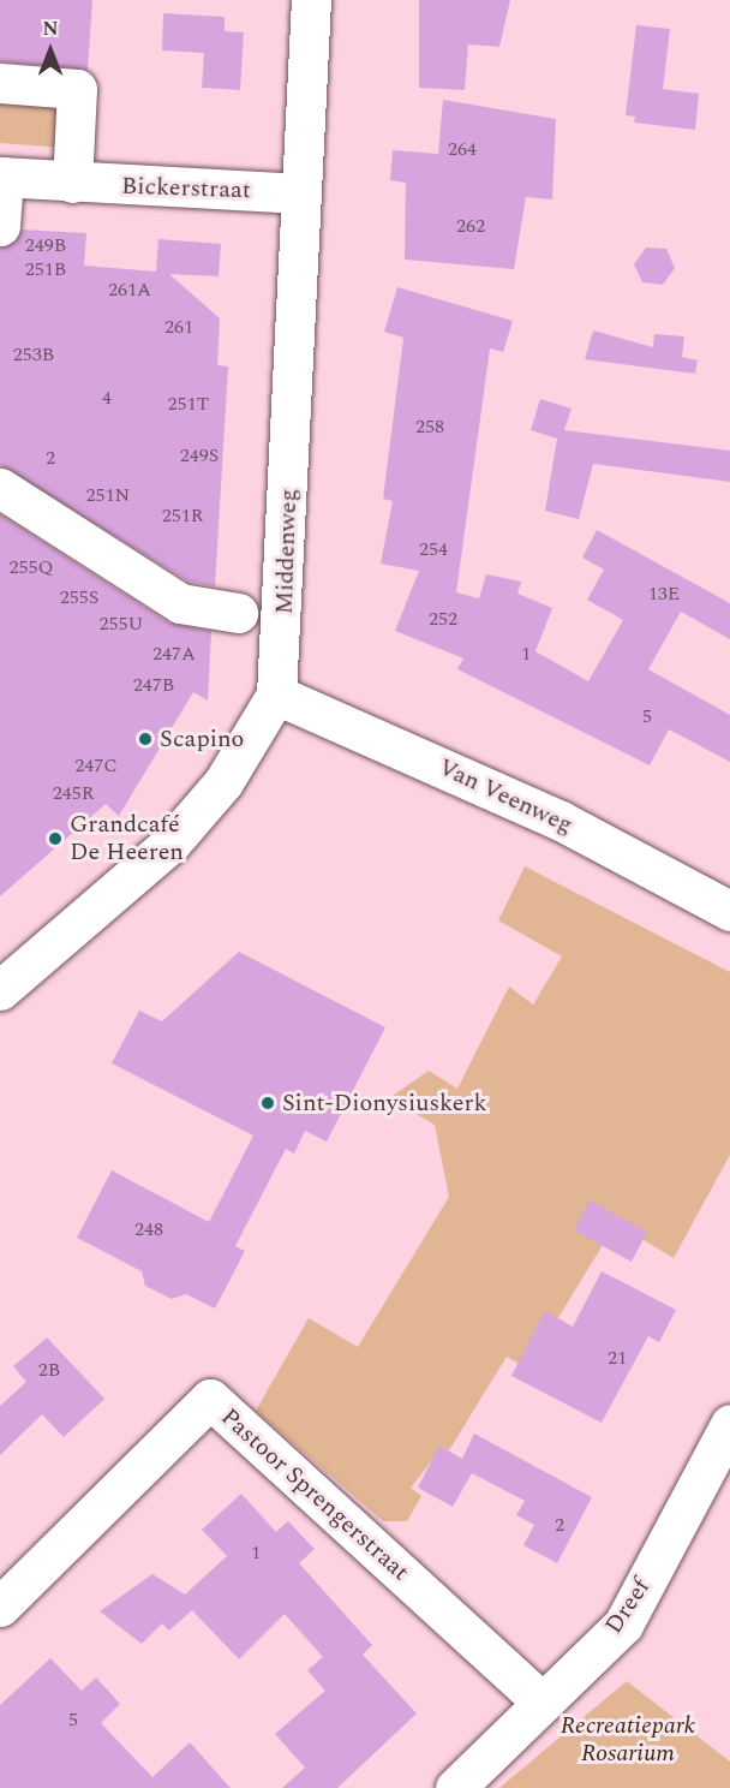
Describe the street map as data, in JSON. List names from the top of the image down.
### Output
{
  "streets": {
    "street": [
      "Bickerstraat",
      "Middenweg",
      "Van Veenweg",
      "Pastoor Sprengerstraat",
      "Dreef"
    ]
  },
  "crossings": [
    ["Bickerstraat", "Middenweg"],
    ["Middenweg", "Van Veenweg"],
    ["Pastoor Sprengerstraat", "Dreef"]
  ],
  "parks": ["Recreatiepark Rosarium"],
  "places": ["Scapino", "Grandcafé De Heeren", "Sint-Dionysiuskerk"],
  "house_numbers": [
    "264",
    "262",
    "249B",
    "251B",
    "261A",
    "261",
    "253B",
    "4",
    "251T",
    "258",
    "249S",
    "2",
    "251N",
    "251R",
    "254",
    "255Q",
    "13E",
    "255S",
    "252",
    "255U",
    "247A",
    "1",
    "247B",
    "5",
    "247C",
    "245R",
    "248",
    "21",
    "2B",
    "2",
    "1",
    "5"
  ],
  "north": "top"
}
